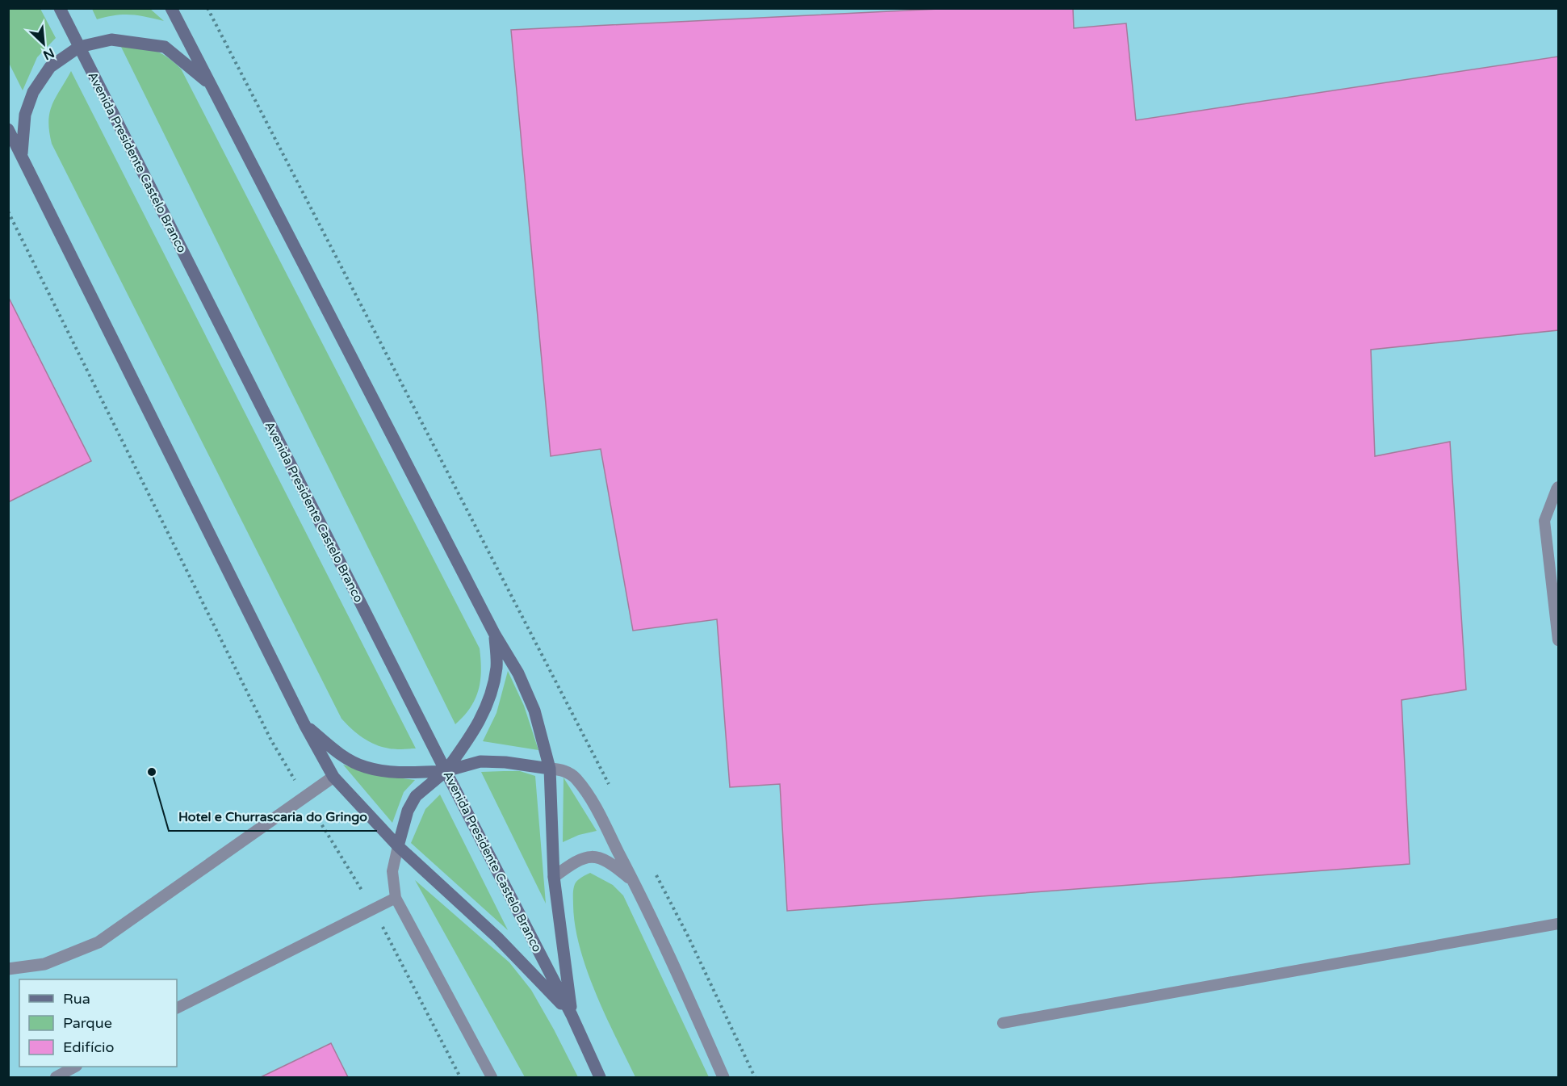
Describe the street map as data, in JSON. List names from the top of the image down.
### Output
{
  "streets": {
    "main road": ["Avenida Presidente Castelo Branco"]
  },
  "places": ["Hotel e Churrascaria do Gringo"],
  "legend": ["Rua", "Parque", "Edifício"],
  "north": "bottom right"
}
